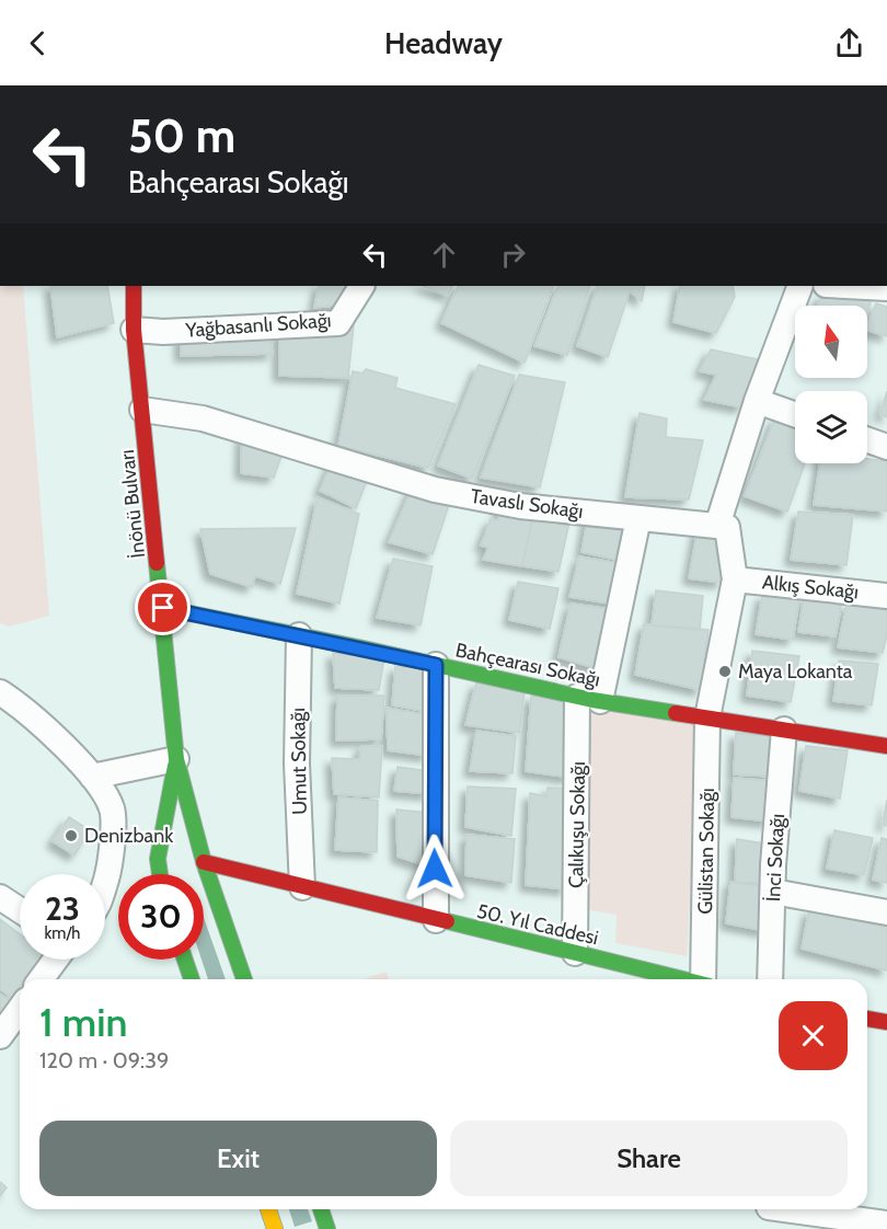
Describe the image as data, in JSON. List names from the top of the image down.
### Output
{
  "streets": {
    "street": [
      "Yağbasanlı Sokağı",
      "İnönü Bulvarı",
      "Tavaslı Sokağı",
      "Alkış Sokağı",
      "Bahçearası Sokağı",
      "Umut Sokağı",
      "Çalıkuşu Sokağı",
      "Gülistan Sokağı",
      "İnci Sokağı",
      "50. Yıl Caddesi"
    ]
  },
  "crossings": [
    ["Yağbasanlı Sokağı", "İnönü Bulvarı"],
    ["İnönü Bulvarı", "Tavaslı Sokağı"],
    ["İnönü Bulvarı", "Bahçearası Sokağı"],
    ["İnönü Bulvarı", "50. Yıl Caddesi"],
    ["Tavaslı Sokağı", "Çalıkuşu Sokağı"],
    ["Bahçearası Sokağı", "Umut Sokağı"],
    ["Bahçearası Sokağı", "Çalıkuşu Sokağı"],
    ["Bahçearası Sokağı", "Gülistan Sokağı"],
    ["Bahçearası Sokağı", "İnci Sokağı"],
    ["Umut Sokağı", "50. Yıl Caddesi"],
    ["Çalıkuşu Sokağı", "50. Yıl Caddesi"]
  ],
  "places": ["Maya Lokanta", "Denizbank"],
  "north": "top",
  "page": {
    "header": "Headway",
    "turn": ["50 m", "Bahçearası Sokağı"],
    "speed": "23 km/h",
    "limit": "30",
    "heading": ["1 min", "120 m · 09:39"],
    "buttons": ["Exit", "Share"]
  }
}
